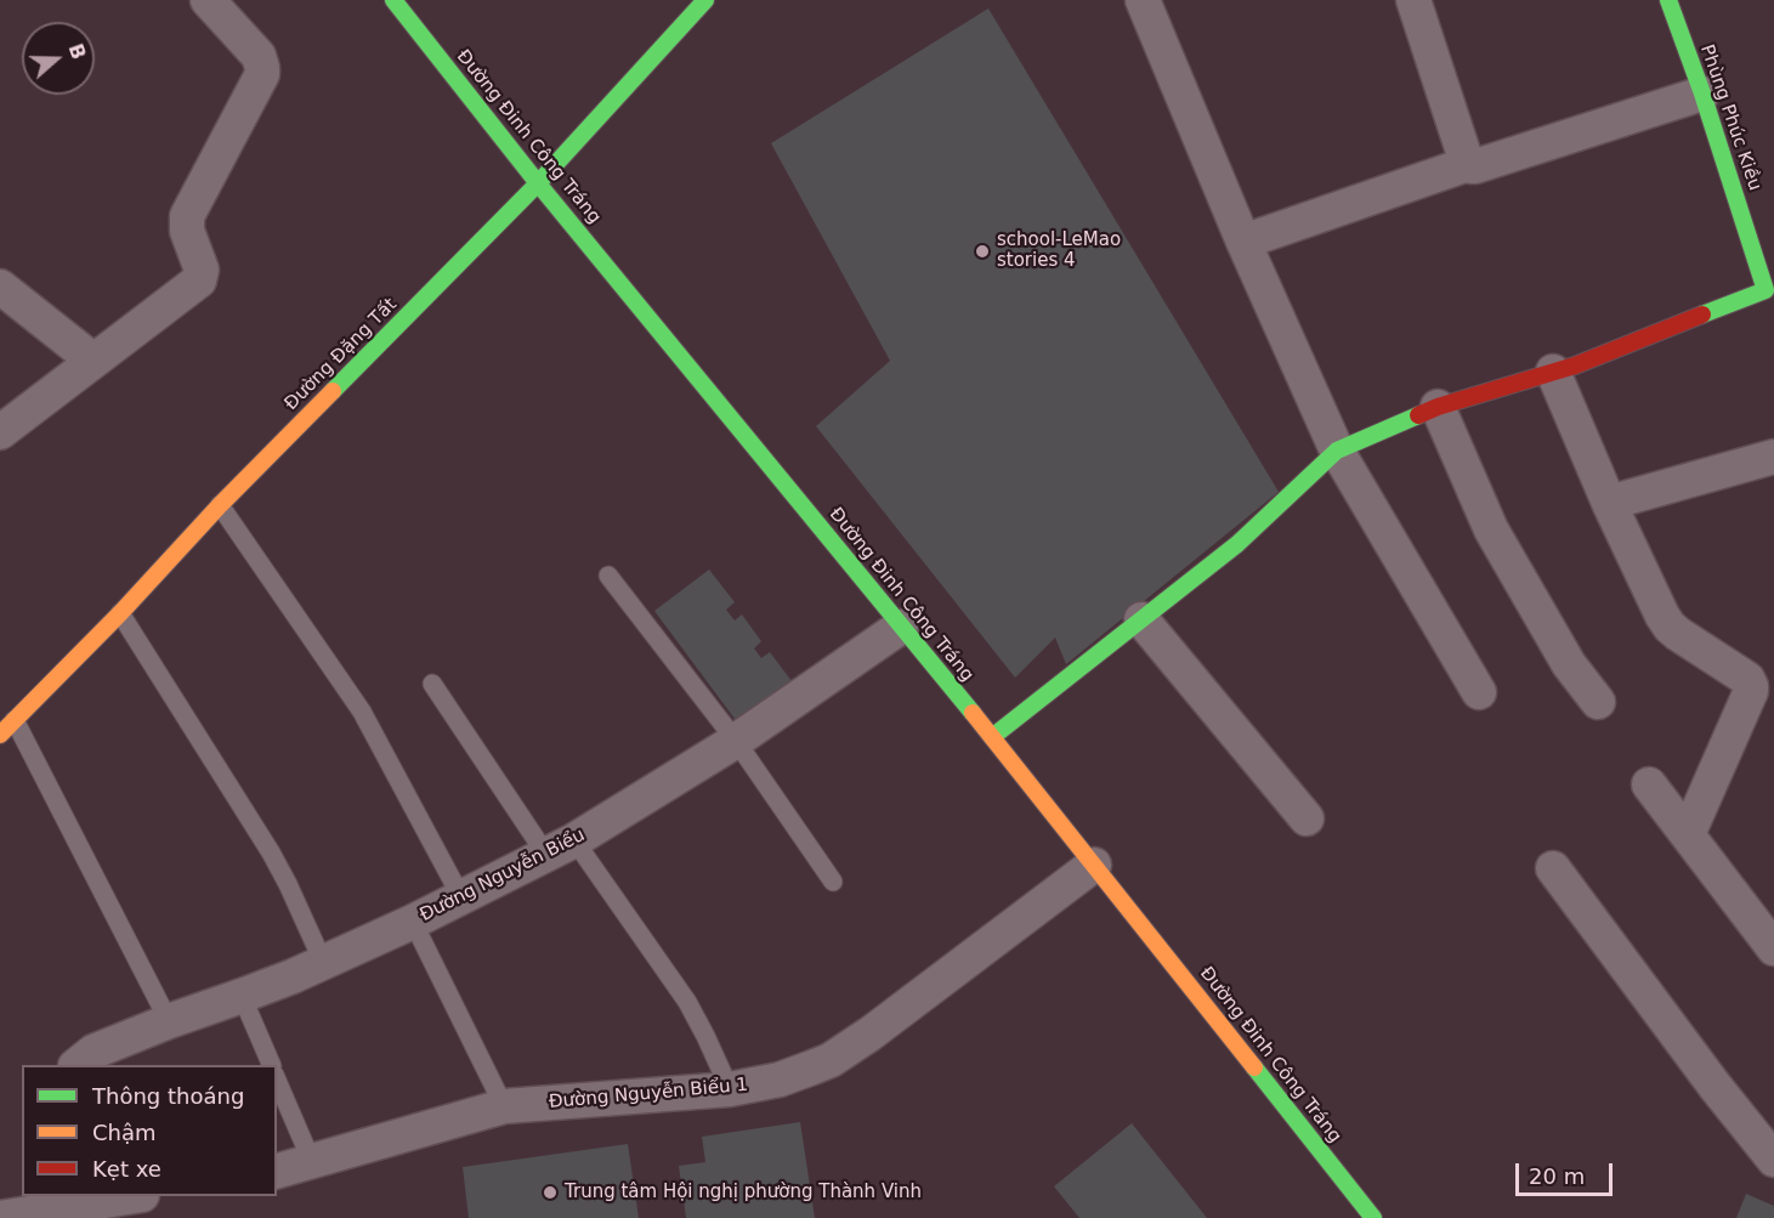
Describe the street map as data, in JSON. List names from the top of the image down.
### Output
{
  "streets": {
    "street": [
      "Phùng Phúc Kiều",
      "Đường Đinh Công Tráng",
      "Đường Đặng Tất",
      "Đường Nguyễn Biểu",
      "Đường Nguyễn Biểu 1"
    ]
  },
  "crossings": [
    ["Đường Đinh Công Tráng", "Đường Đặng Tất"],
    ["Đường Đinh Công Tráng", "Đường Nguyễn Biểu"],
    ["Đường Đinh Công Tráng", "Đường Nguyễn Biểu 1"]
  ],
  "places": ["school-LeMao stories 4", "Trung tâm Hội nghị phường Thành Vinh"],
  "legend": ["Thông thoáng", "Chậm", "Kẹt xe"],
  "scale_bar": "20 m",
  "north": "right"
}
